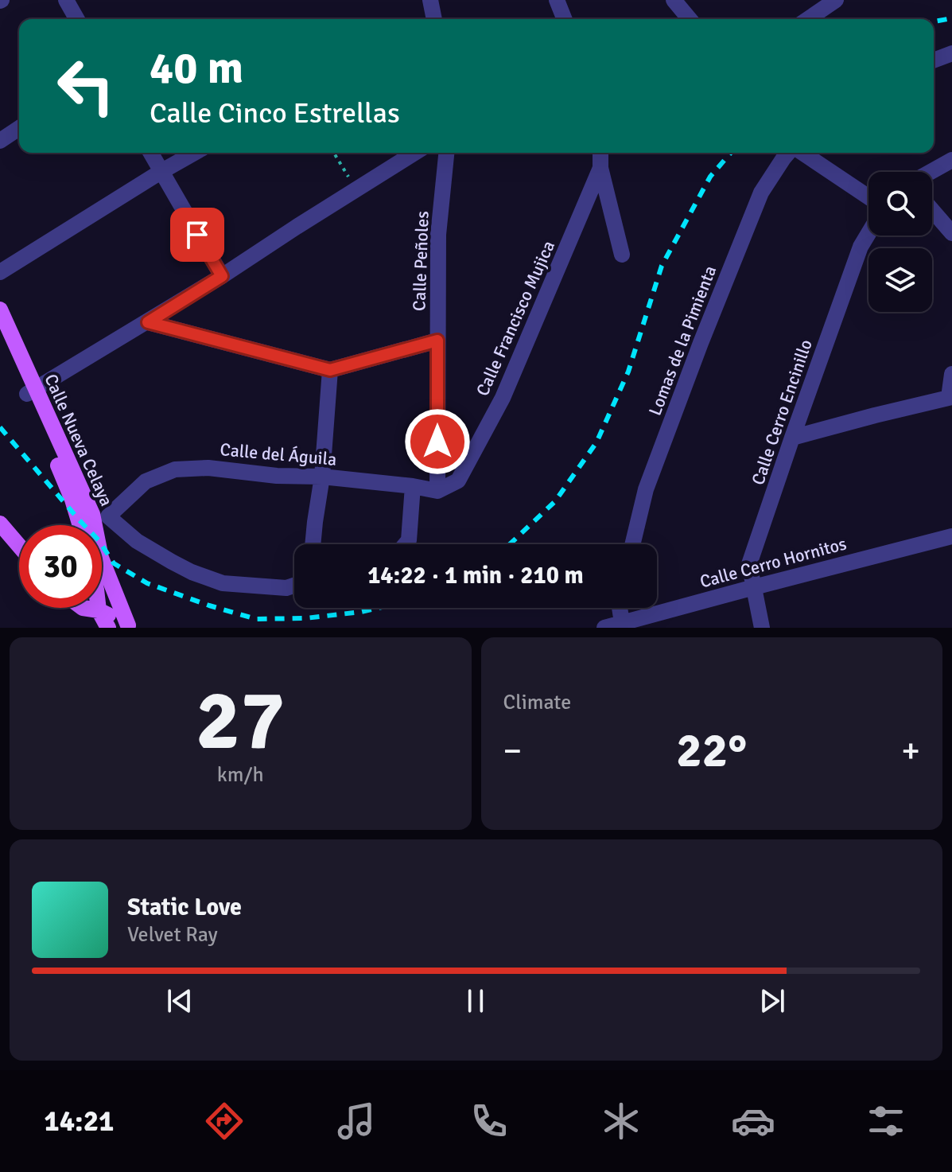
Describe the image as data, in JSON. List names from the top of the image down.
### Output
{
  "streets": {
    "main road": ["Calle Nueva Celaya"],
    "street": [
      "Calle Peñoles",
      "Calle Francisco Mujica",
      "Lomas de la Pimienta",
      "Calle Cerro Encinillo",
      "Calle del Águila",
      "Calle Cerro Hornitos"
    ]
  },
  "crossings": [
    ["Calle Peñoles", "Calle Francisco Mujica"],
    ["Calle Peñoles", "Calle del Águila"],
    ["Calle Francisco Mujica", "Calle del Águila"],
    ["Calle Cerro Encinillo", "Calle Cerro Hornitos"]
  ],
  "page": {
    "turn": ["40 m", "Calle Cinco Estrellas"],
    "limit": "30",
    "trip": "14:22 · 1 min · 210 m",
    "tile": [
      ["27", "km/h"],
      "Climate"
    ],
    "heat": ["−", "22°", "+"],
    "song": ["Static Love", "Velvet Ray"],
    "tabs": "14:21"
  }
}
